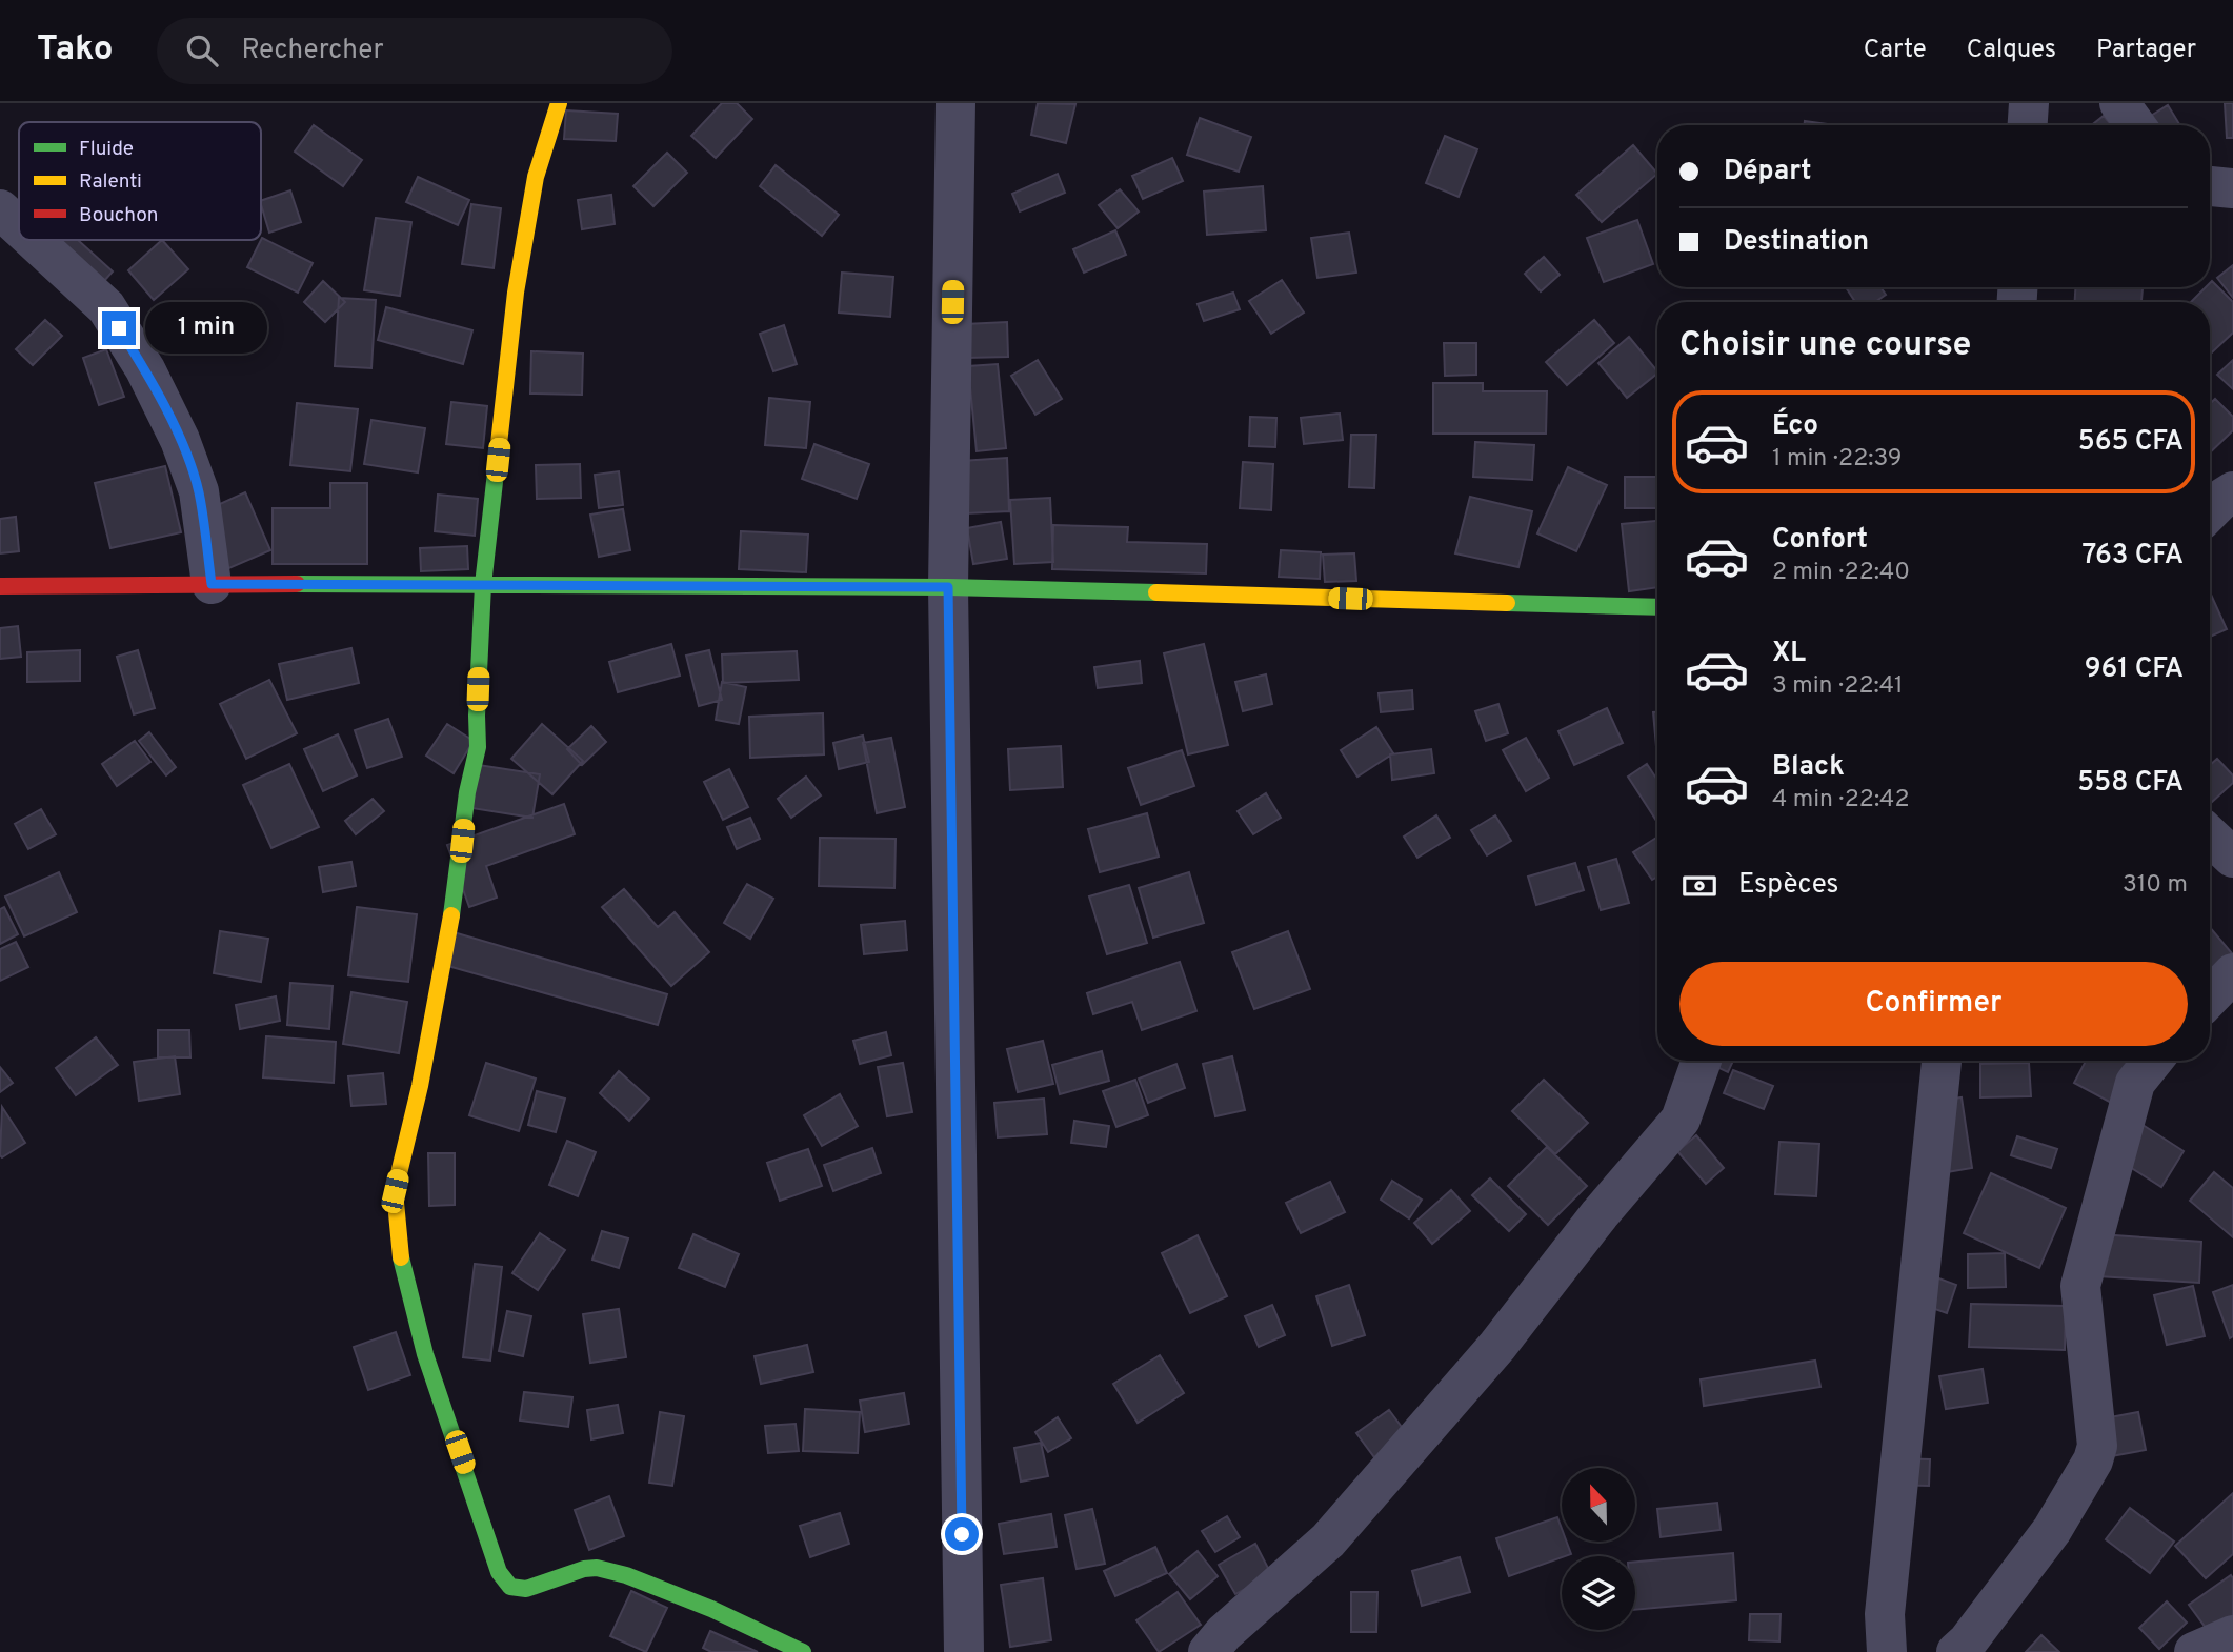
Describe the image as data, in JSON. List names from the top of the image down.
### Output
{
  "legend": ["Fluide", "Ralenti", "Bouchon"],
  "north": "top",
  "page": {
    "header": "Tako",
    "search": "Rechercher",
    "nav": ["Carte", "Calques", "Partager"],
    "banner": ["Départ", "Destination"],
    "bubble": "1 min",
    "heading": "Choisir une course",
    "list": [
      {
        "name": "Éco",
        "note": "1 min · 22:39",
        "value": "565 CFA"
      },
      {
        "name": "Confort",
        "note": "2 min · 22:40",
        "value": "763 CFA"
      },
      {
        "name": "XL",
        "note": "3 min · 22:41",
        "value": "961 CFA"
      },
      {
        "name": "Black",
        "note": "4 min · 22:42",
        "value": "558 CFA"
      }
    ],
    "pay": ["Espèces", "310 m"],
    "buttons": "Confirmer"
  }
}
